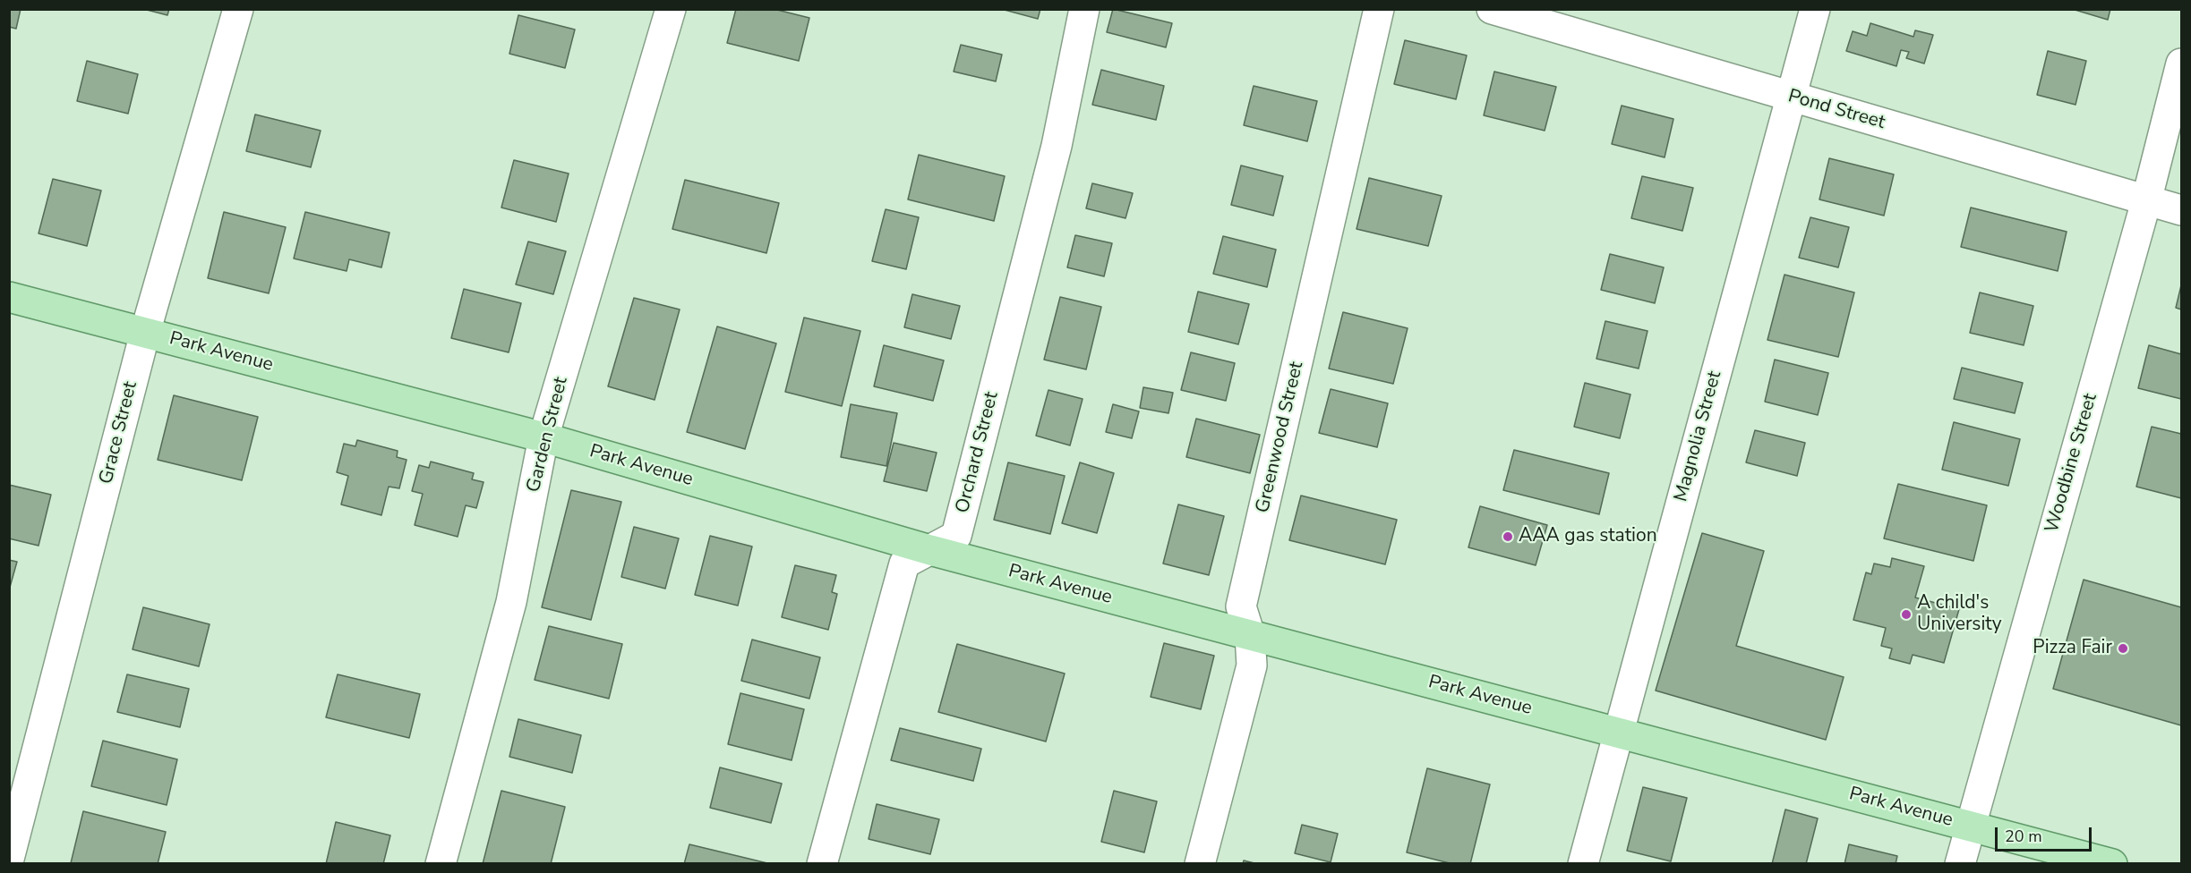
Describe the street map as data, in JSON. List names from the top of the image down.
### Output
{
  "streets": {
    "main road": ["Park Avenue"],
    "street": [
      "Pond Street",
      "Grace Street",
      "Garden Street",
      "Magnolia Street",
      "Greenwood Street",
      "Orchard Street",
      "Woodbine Street"
    ]
  },
  "crossings": [
    ["Pond Street", "Magnolia Street"],
    ["Pond Street", "Woodbine Street"],
    ["Park Avenue", "Grace Street"],
    ["Park Avenue", "Garden Street"],
    ["Park Avenue", "Magnolia Street"],
    ["Park Avenue", "Greenwood Street"],
    ["Park Avenue", "Orchard Street"],
    ["Park Avenue", "Woodbine Street"]
  ],
  "places": ["AAA gas station", "A child's University", "Pizza Fair"],
  "scale_bar": "20 m"
}
